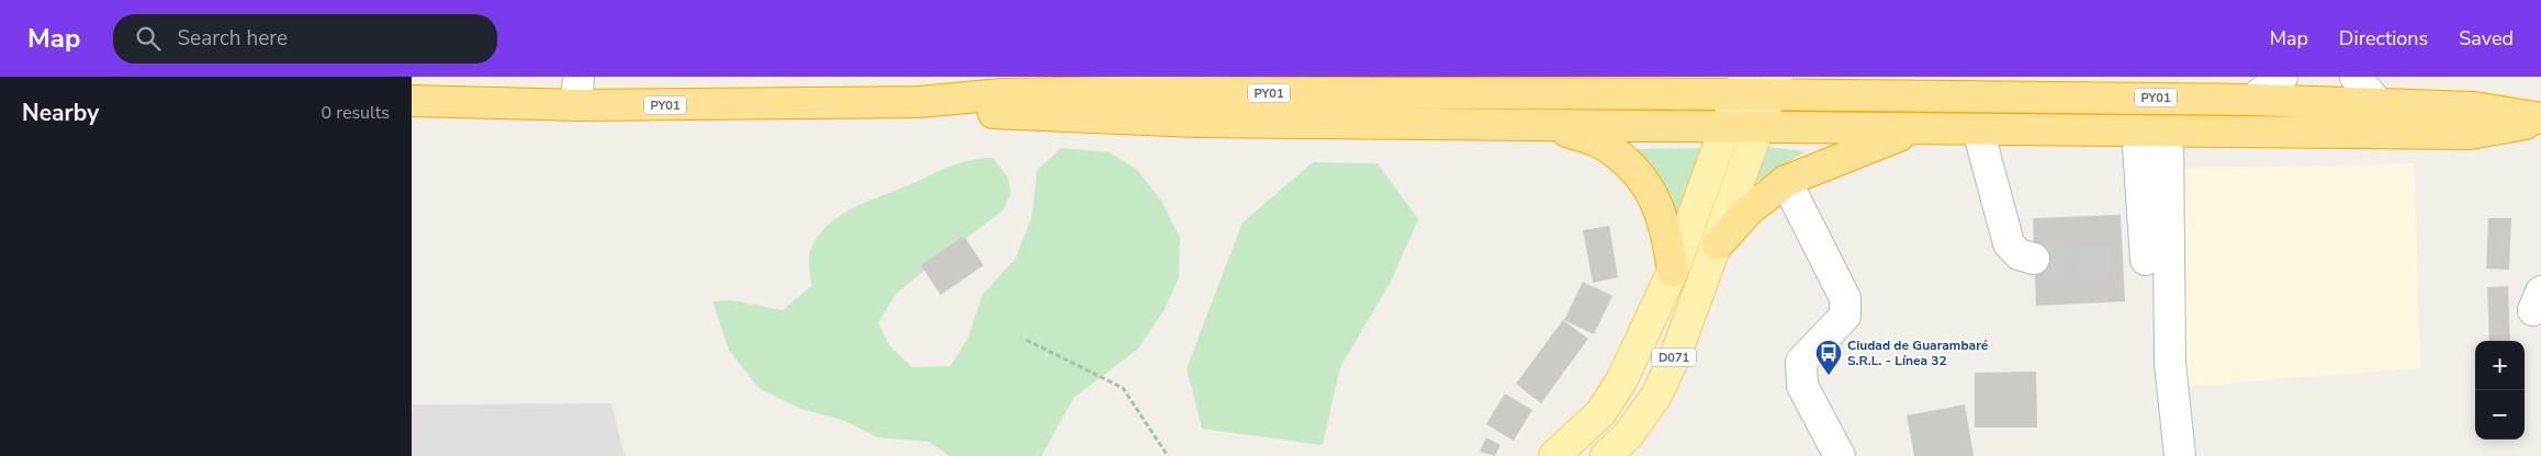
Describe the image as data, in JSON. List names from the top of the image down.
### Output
{
  "streets": {
    "highway": ["PY01"],
    "main road": ["D071"]
  },
  "crossings": [
    ["PY01", "D071"]
  ],
  "places": {
    "bus stop": ["Ciudad de Guarambaré S.R.L. - Línea 32"]
  },
  "page": {
    "header": "Map",
    "search": "Search here",
    "nav": ["Map", "Directions", "Saved"],
    "heading": ["Nearby", "0 results"],
    "map_buttons": ["+", "−"]
  }
}
